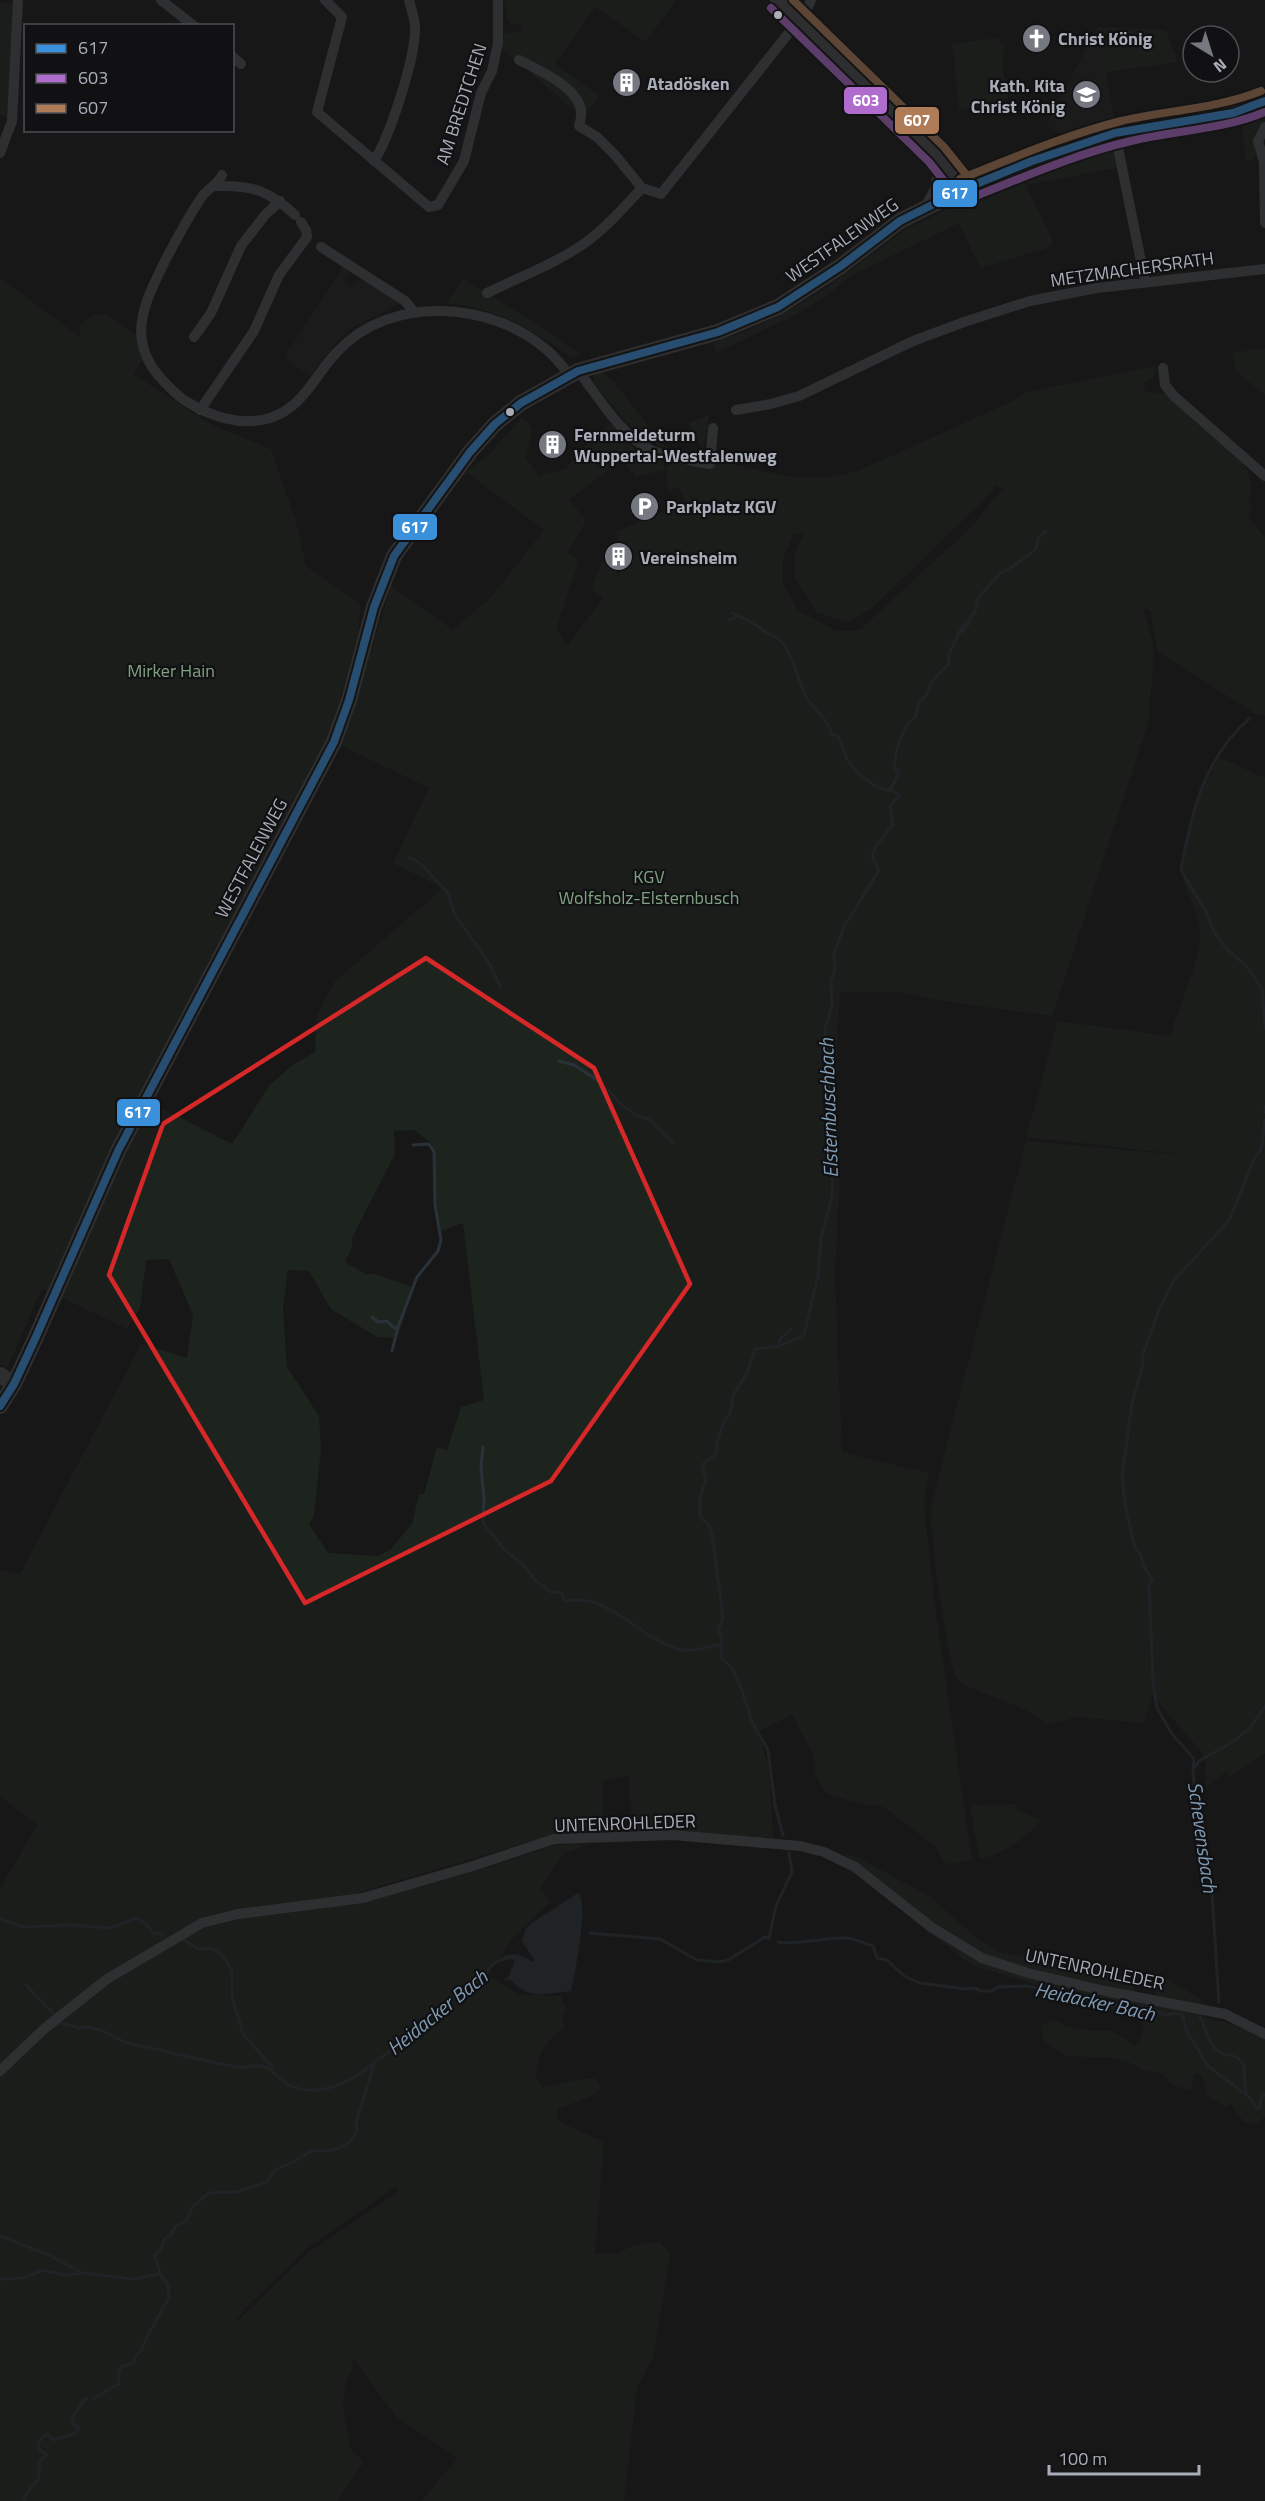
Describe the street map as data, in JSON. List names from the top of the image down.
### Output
{
  "streets": {
    "street": [
      "AM BREDTCHEN",
      "WESTFALENWEG",
      "METZMACHERSRATH",
      "UNTENROHLEDER"
    ]
  },
  "water": ["Elsternbuschbach", "Schevensbach", "Heidacker Bach"],
  "parks": ["Mirker Hain", "KGV Wolfsholz-Elsternbusch"],
  "places": {
    "church": ["Christ König"],
    "building": ["Atadösken", "Fernmeldeturm Wuppertal-Westfalenweg", "Vereinsheim"],
    "school or university": ["Kath. Kita Christ König"],
    "parking": ["Parkplatz KGV"]
  },
  "lines": ["transit line 607", "transit line 603", "transit line 617"],
  "legend": ["617", "603", "607"],
  "scale_bar": "100 m",
  "north": "bottom right"
}
